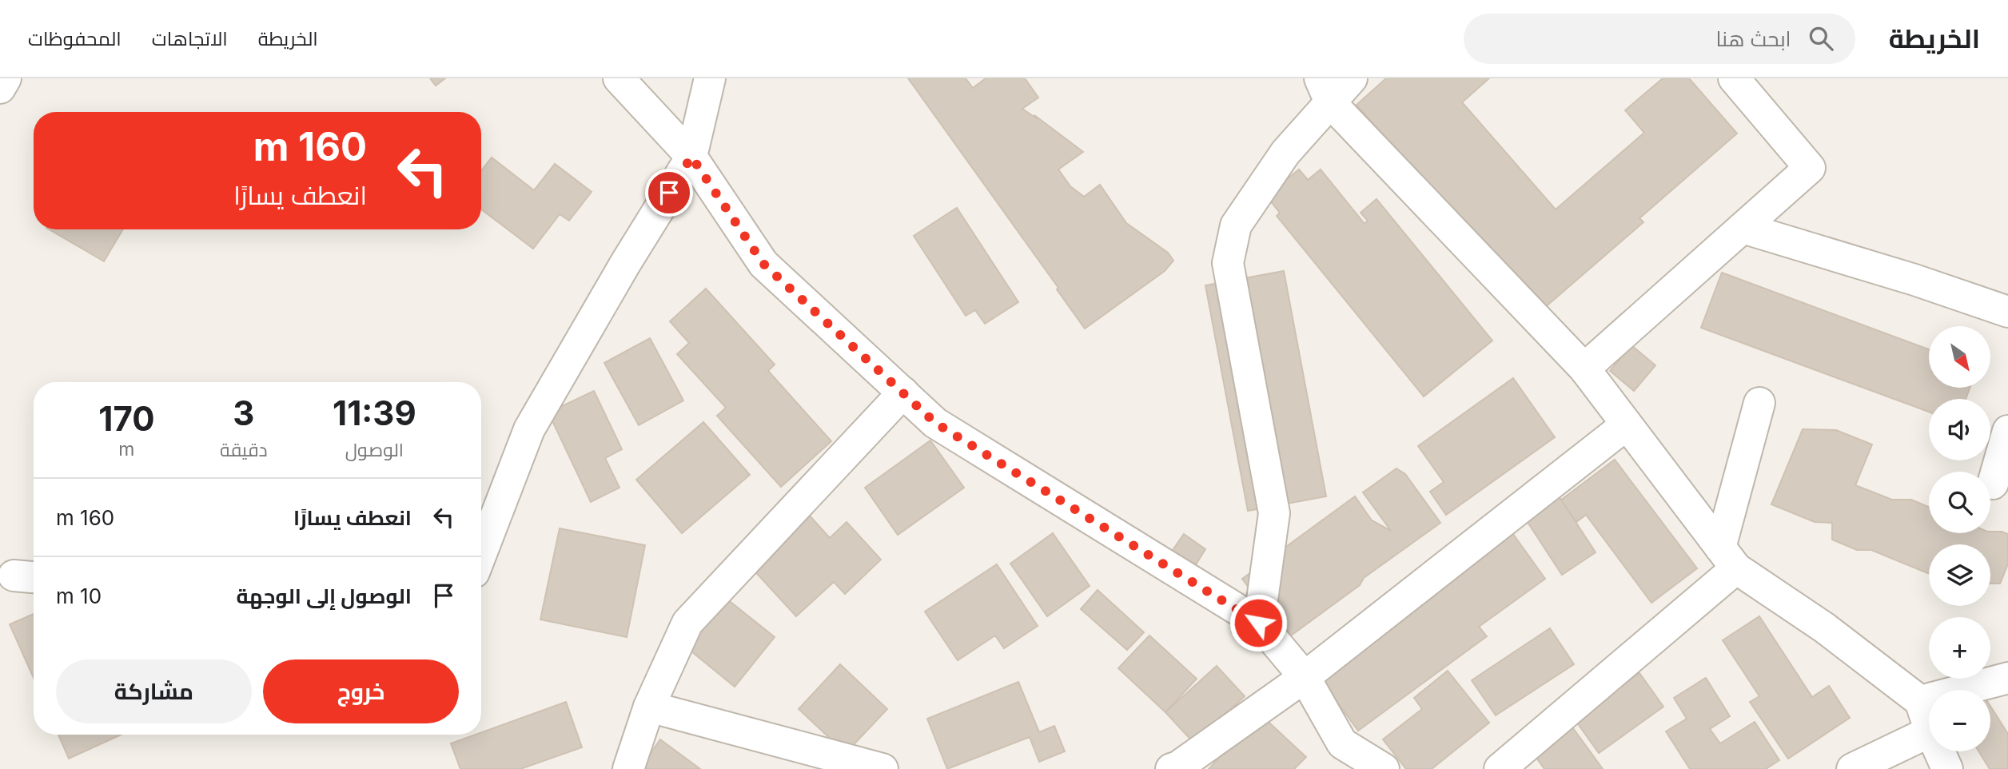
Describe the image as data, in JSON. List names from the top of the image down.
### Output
{
  "north": "bottom right",
  "page": {
    "header": "الخريطة",
    "search": "ابحث هنا",
    "nav": ["الخريطة", "الاتجاهات", "المحفوظات"],
    "turn": ["160 m", "انعطف يسارًا"],
    "map_buttons": ["+", "−"],
    "eta": [
      "11:39",
      "الوصول",
      "3",
      "دقيقة",
      "170",
      "m"
    ],
    "list": [
      {
        "name": "انعطف يسارًا",
        "value": "160 m"
      },
      {
        "name": "الوصول إلى الوجهة",
        "value": "10 m"
      }
    ],
    "buttons": ["خروج", "مشاركة"]
  }
}
